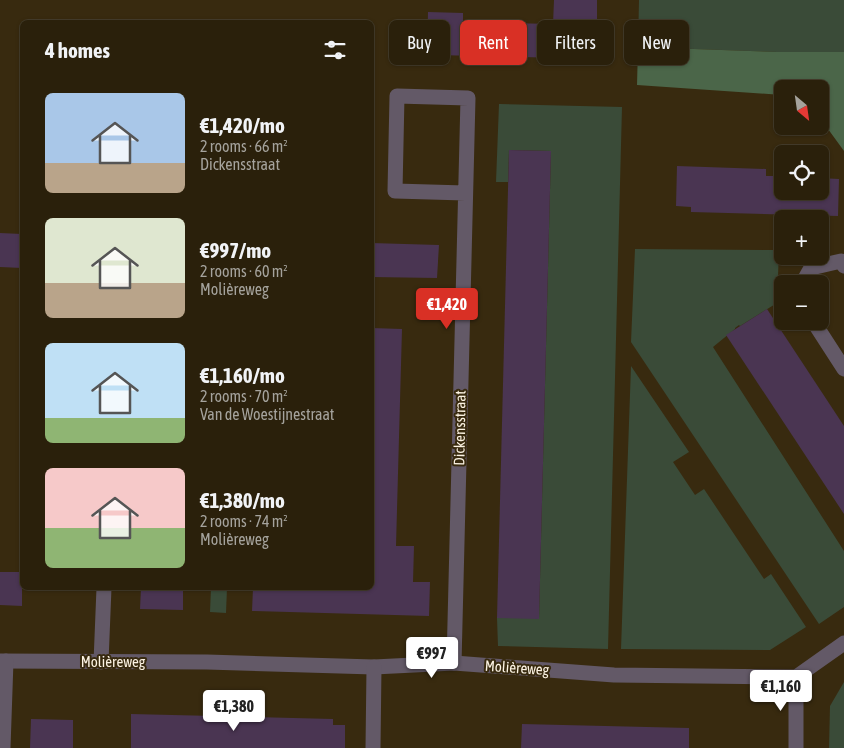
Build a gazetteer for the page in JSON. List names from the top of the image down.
{
  "streets": {
    "street": ["Dickensstraat", "Molièreweg"]
  },
  "crossings": [
    ["Dickensstraat", "Molièreweg"]
  ],
  "north": "bottom right",
  "page": {
    "chip": [
      "Buy",
      "Rent",
      "Filters",
      "New"
    ],
    "heading": "4 homes",
    "map_buttons": ["+", "−"],
    "list": [
      {
        "name": "€1,420/mo",
        "note": "2 rooms · 66 m² · Dickensstraat"
      },
      {
        "name": "€997/mo",
        "note": "2 rooms · 60 m² · Molièreweg"
      },
      {
        "name": "€1,160/mo",
        "note": "2 rooms · 70 m² · Van de Woestijnestraat"
      },
      {
        "name": "€1,380/mo",
        "note": "2 rooms · 74 m² · Molièreweg"
      }
    ],
    "price": [
      "€1,420",
      "€997",
      "€1,160",
      "€1,380"
    ]
  }
}
